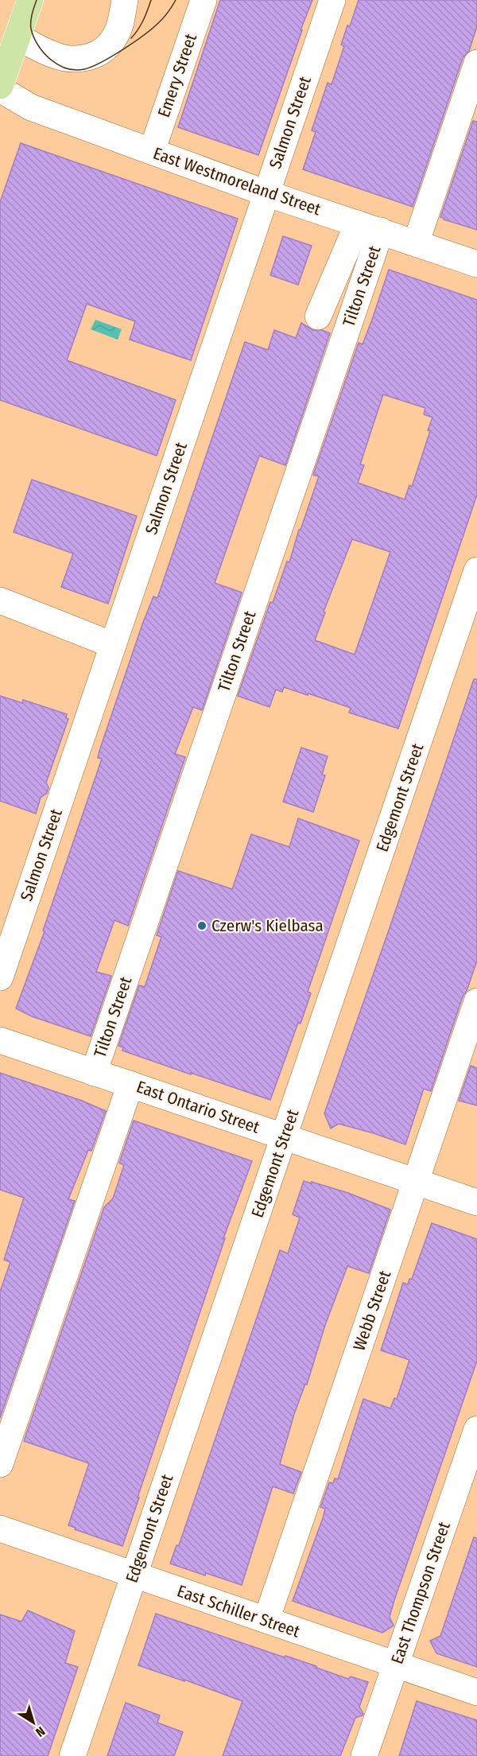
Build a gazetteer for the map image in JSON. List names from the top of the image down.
{
  "streets": {
    "street": [
      "Emery Street",
      "Salmon Street",
      "East Westmoreland Street",
      "Tilton Street",
      "Edgemont Street",
      "East Ontario Street",
      "Webb Street",
      "East Thompson Street",
      "East Schiller Street"
    ]
  },
  "crossings": [
    ["Emery Street", "East Westmoreland Street"],
    ["Salmon Street", "East Westmoreland Street"],
    ["East Westmoreland Street", "Tilton Street"],
    ["Tilton Street", "East Ontario Street"],
    ["Edgemont Street", "East Ontario Street"],
    ["Edgemont Street", "East Schiller Street"],
    ["East Ontario Street", "Webb Street"],
    ["Webb Street", "East Schiller Street"],
    ["East Thompson Street", "East Schiller Street"]
  ],
  "places": ["Czerw's Kielbasa"],
  "north": "bottom right"
}
